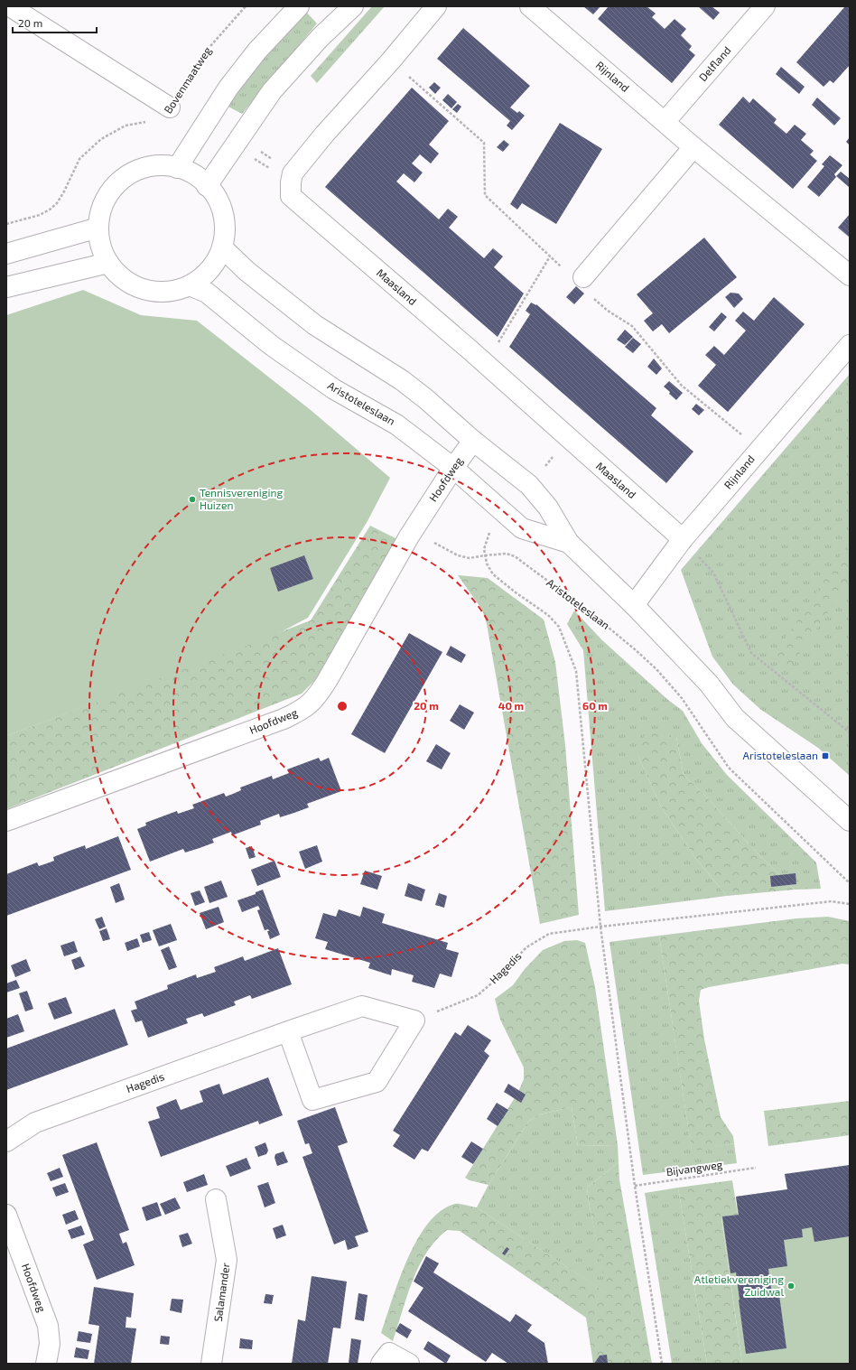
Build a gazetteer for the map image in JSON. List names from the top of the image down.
{
  "streets": {
    "street": [
      "Delfland",
      "Rijnland",
      "Maasland",
      "Aristoteleslaan",
      "Hoofdweg",
      "Hagedis",
      "Salamander"
    ],
    "path": ["Bovenmaatweg", "Bijvangweg"]
  },
  "crossings": [
    ["Delfland", "Rijnland"],
    ["Rijnland", "Maasland"],
    ["Rijnland", "Aristoteleslaan"],
    ["Aristoteleslaan", "Hoofdweg"]
  ],
  "places": {
    "other": ["Tennisvereniging Huizen", "Atletiekvereniging Zuidwal"],
    "transit": ["Aristoteleslaan"]
  },
  "scale_bar": "20 m",
  "rings": ["20 m", "40 m", "60 m"]
}
